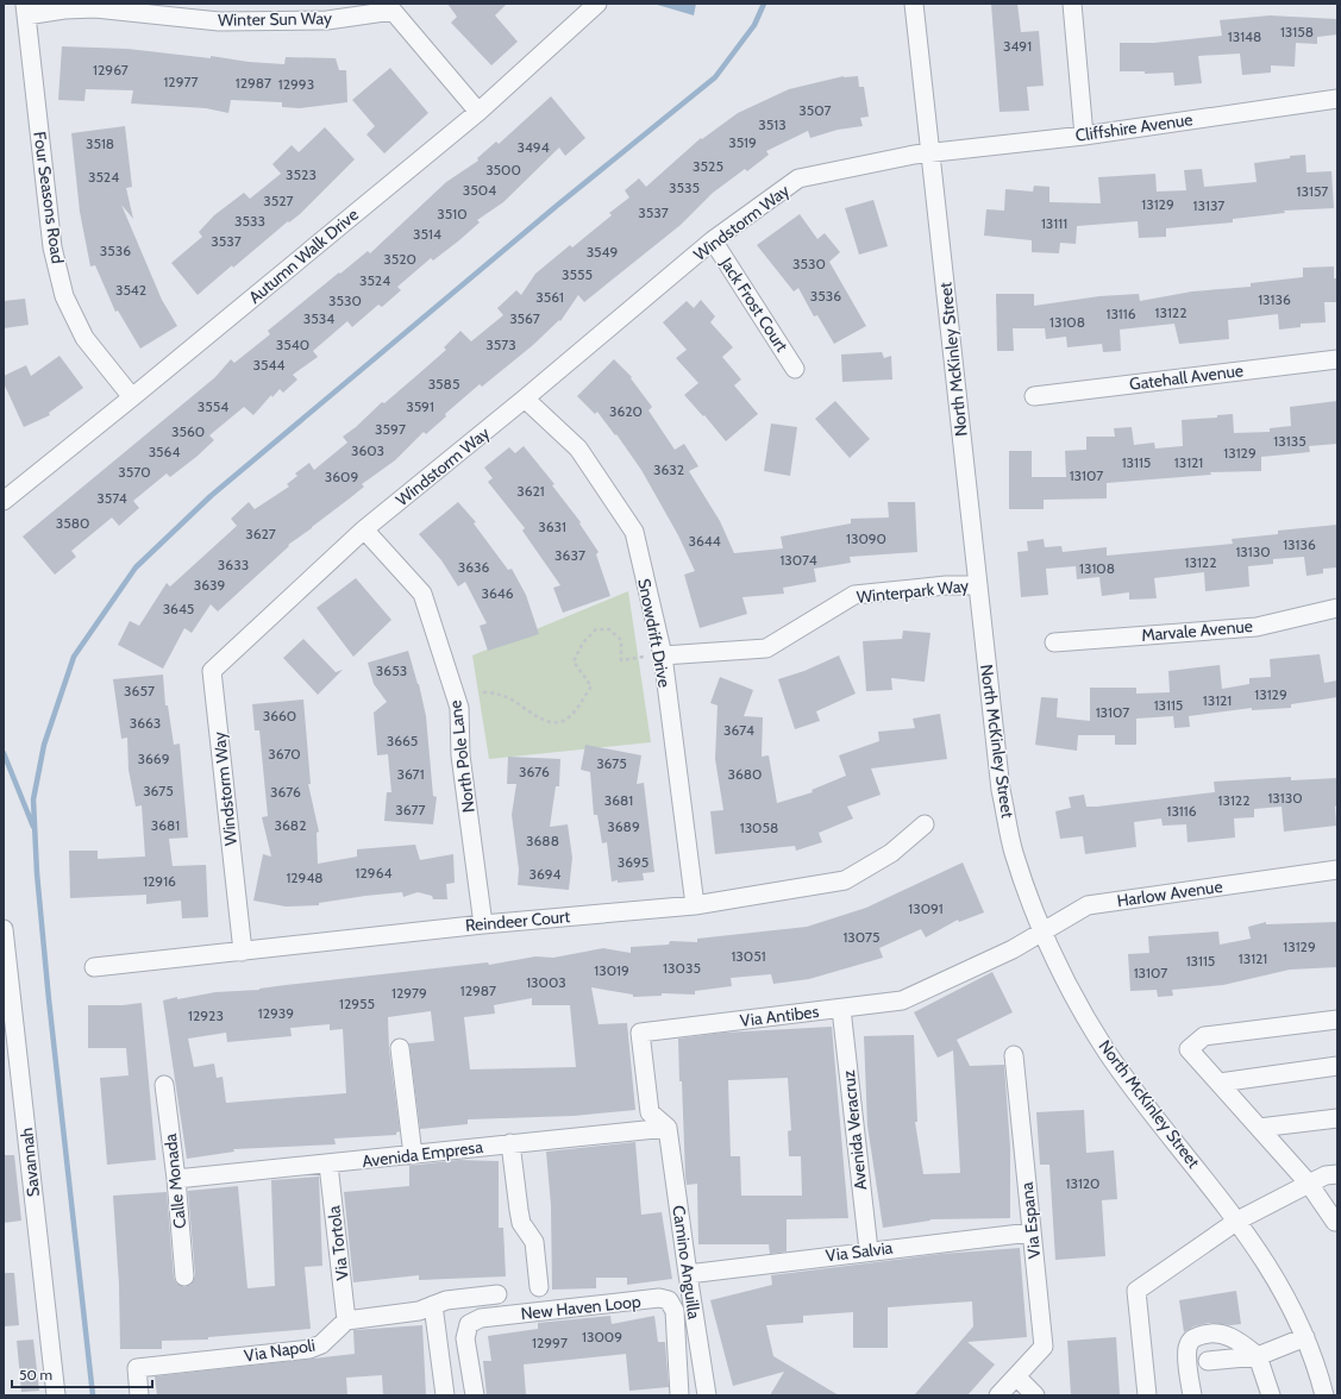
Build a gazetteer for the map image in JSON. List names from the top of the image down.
{
  "streets": {
    "street": [
      "Winter Sun Way",
      "Cliffshire Avenue",
      "Four Seasons Road",
      "Windstorm Way",
      "Autumn Walk Drive",
      "Jack Frost Court",
      "North McKinley Street",
      "Gatehall Avenue",
      "Winterpark Way",
      "Marvale Avenue",
      "Snowdrift Drive",
      "North Pole Lane",
      "Harlow Avenue",
      "Reindeer Court",
      "Via Antibes",
      "Avenida Veracruz",
      "Avenida Empresa",
      "Savannah",
      "Calle Monada",
      "Via Espana",
      "Via Tortola",
      "Via Salvia",
      "Camino Anguilla",
      "New Haven Loop",
      "Via Napoli"
    ]
  },
  "crossings": [
    ["Winter Sun Way", "Four Seasons Road"],
    ["Winter Sun Way", "Autumn Walk Drive"],
    ["Cliffshire Avenue", "Windstorm Way"],
    ["Cliffshire Avenue", "North McKinley Street"],
    ["Four Seasons Road", "Autumn Walk Drive"],
    ["Windstorm Way", "Jack Frost Court"],
    ["Windstorm Way", "North McKinley Street"],
    ["Windstorm Way", "Snowdrift Drive"],
    ["Windstorm Way", "North Pole Lane"],
    ["Windstorm Way", "Reindeer Court"],
    ["North McKinley Street", "Winterpark Way"],
    ["North McKinley Street", "Harlow Avenue"],
    ["Winterpark Way", "Snowdrift Drive"],
    ["Snowdrift Drive", "Reindeer Court"],
    ["North Pole Lane", "Reindeer Court"],
    ["Harlow Avenue", "Via Antibes"],
    ["Via Antibes", "Avenida Veracruz"],
    ["Via Antibes", "Avenida Empresa"],
    ["Via Antibes", "Camino Anguilla"],
    ["Avenida Veracruz", "Via Salvia"],
    ["Avenida Empresa", "Calle Monada"],
    ["Avenida Empresa", "Via Tortola"],
    ["Avenida Empresa", "Camino Anguilla"],
    ["Via Espana", "Via Salvia"],
    ["Via Tortola", "Via Napoli"],
    ["Via Salvia", "Camino Anguilla"]
  ],
  "house_numbers": [
    "13158",
    "13148",
    "3491",
    "12967",
    "12977",
    "12987",
    "12993",
    "3507",
    "3513",
    "3519",
    "3518",
    "3494",
    "3525",
    "3500",
    "3523",
    "3524",
    "3535",
    "3504",
    "13157",
    "3527",
    "13129",
    "13137",
    "3537",
    "3510",
    "3533",
    "13111",
    "3514",
    "3537",
    "3536",
    "3549",
    "3520",
    "3530",
    "3555",
    "3524",
    "3542",
    "3536",
    "3561",
    "13136",
    "3530",
    "13122",
    "13116",
    "3534",
    "3567",
    "13108",
    "3540",
    "3573",
    "3544",
    "3585",
    "3554",
    "3591",
    "3620",
    "3597",
    "3560",
    "13135",
    "3603",
    "3564",
    "13129",
    "13115",
    "13121",
    "3632",
    "3570",
    "13107",
    "3609",
    "3621",
    "3574",
    "3580",
    "3631",
    "3627",
    "13090",
    "3644",
    "13136",
    "13130",
    "3637",
    "13074",
    "13122",
    "3633",
    "3636",
    "13108",
    "3639",
    "3646",
    "3645",
    "3653",
    "3657",
    "13129",
    "13121",
    "13115",
    "13107",
    "3660",
    "3663",
    "3674",
    "3665",
    "3670",
    "3669",
    "3675",
    "3676",
    "3671",
    "3680",
    "3675",
    "3676",
    "13130",
    "3681",
    "13122",
    "3677",
    "13116",
    "3681",
    "3682",
    "3689",
    "13058",
    "3688",
    "3695",
    "12964",
    "3694",
    "12948",
    "12916",
    "13091",
    "13075",
    "13129",
    "13051",
    "13121",
    "13115",
    "13035",
    "13019",
    "13107",
    "13003",
    "12987",
    "12979",
    "12955",
    "12939",
    "12923",
    "13120",
    "13009",
    "12997"
  ],
  "scale_bar": "50 m"
}
